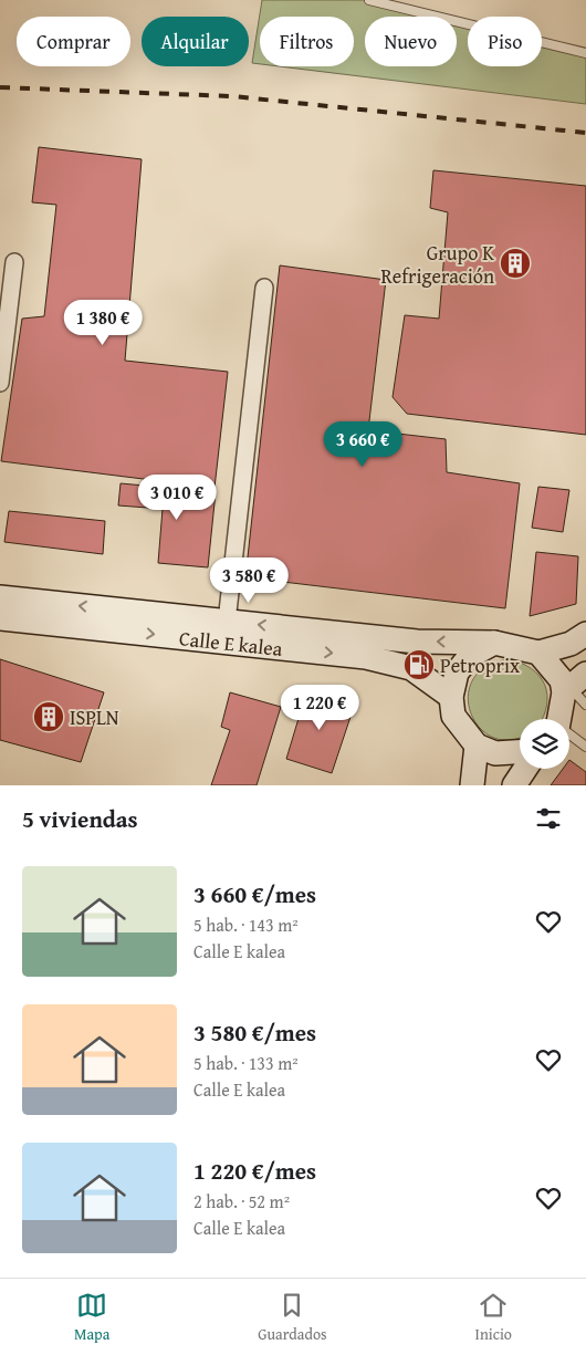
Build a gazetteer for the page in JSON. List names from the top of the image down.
{
  "streets": {
    "main road": ["Calle E kalea"]
  },
  "places": {
    "building": ["Grupo K Refrigeración", "ISPLN"],
    "fuel station": ["Petroprix"]
  },
  "page": {
    "chip": [
      "Comprar",
      "Alquilar",
      "Filtros",
      "Nuevo",
      "Piso"
    ],
    "price": [
      "1 380 €",
      "3 660 €",
      "3 010 €",
      "3 580 €",
      "1 220 €"
    ],
    "heading": "5 viviendas",
    "list": [
      {
        "name": "3 660 €/mes",
        "note": "5 hab. · 143 m² · Calle E kalea"
      },
      {
        "name": "3 580 €/mes",
        "note": "5 hab. · 133 m² · Calle E kalea"
      },
      {
        "name": "1 220 €/mes",
        "note": "2 hab. · 52 m² · Calle E kalea"
      }
    ],
    "tabs": ["Mapa", "Guardados", "Inicio"]
  }
}
